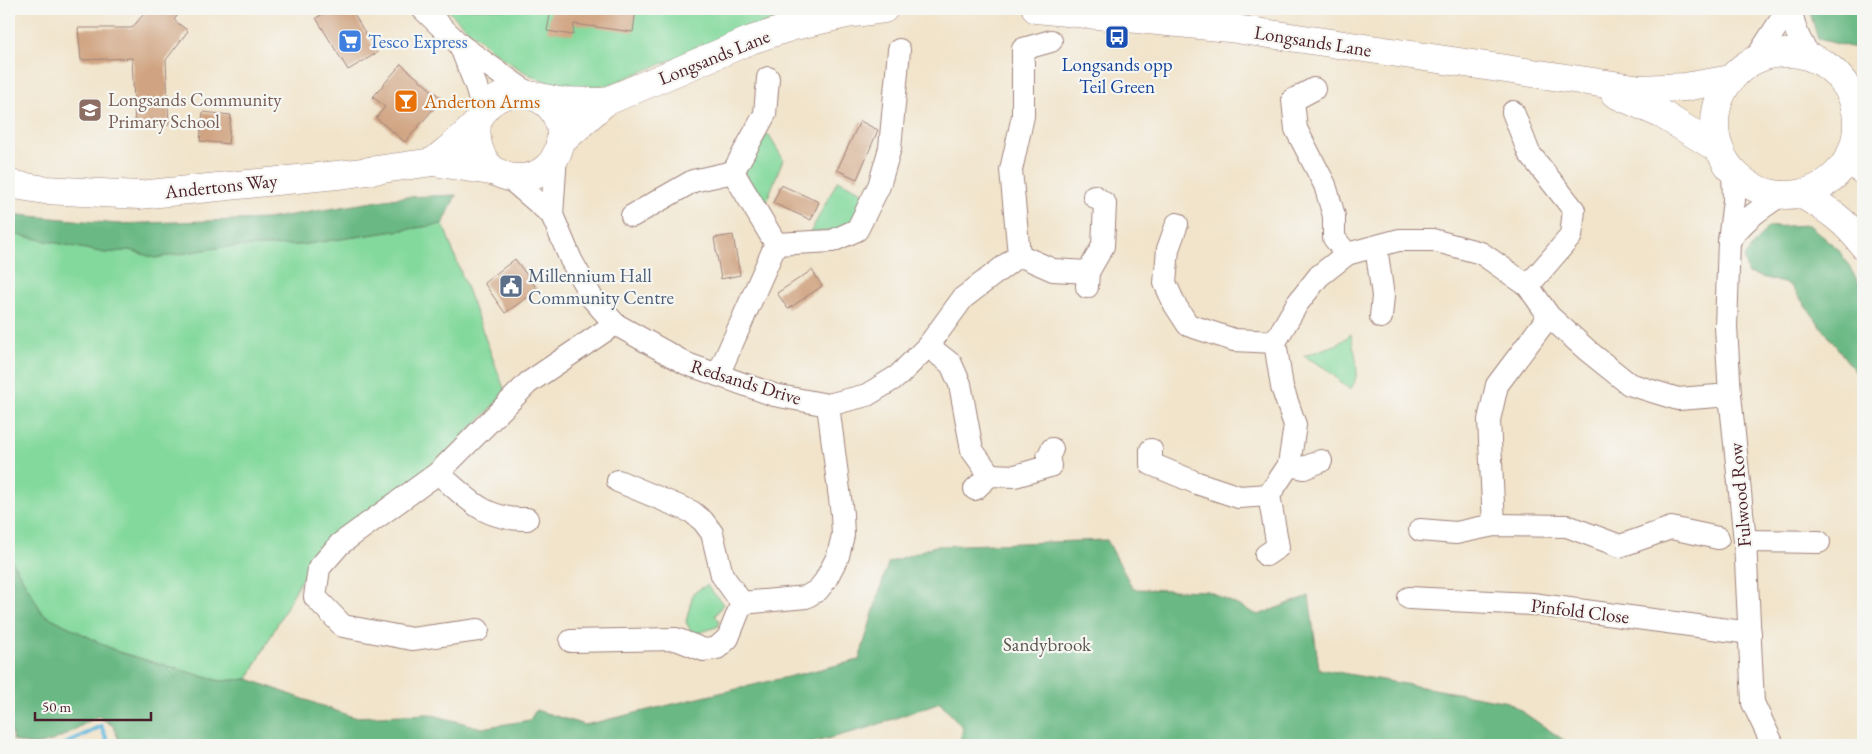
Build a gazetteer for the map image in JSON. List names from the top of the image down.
{
  "streets": {
    "main road": ["Longsands Lane", "Andertons Way"],
    "street": ["Redsands Drive", "Fulwood Row", "Pinfold Close"]
  },
  "crossings": [
    ["Longsands Lane", "Andertons Way"],
    ["Longsands Lane", "Redsands Drive"],
    ["Andertons Way", "Redsands Drive"],
    ["Fulwood Row", "Pinfold Close"]
  ],
  "parks": ["Sandybrook"],
  "places": {
    "bus stop": ["Longsands opp Teil Green"],
    "supermarket": ["Tesco Express"],
    "bar": ["Anderton Arms"],
    "school or university": ["Longsands Community Primary School"],
    "public building": ["Millennium Hall Community Centre"]
  },
  "scale_bar": "50 m"
}
